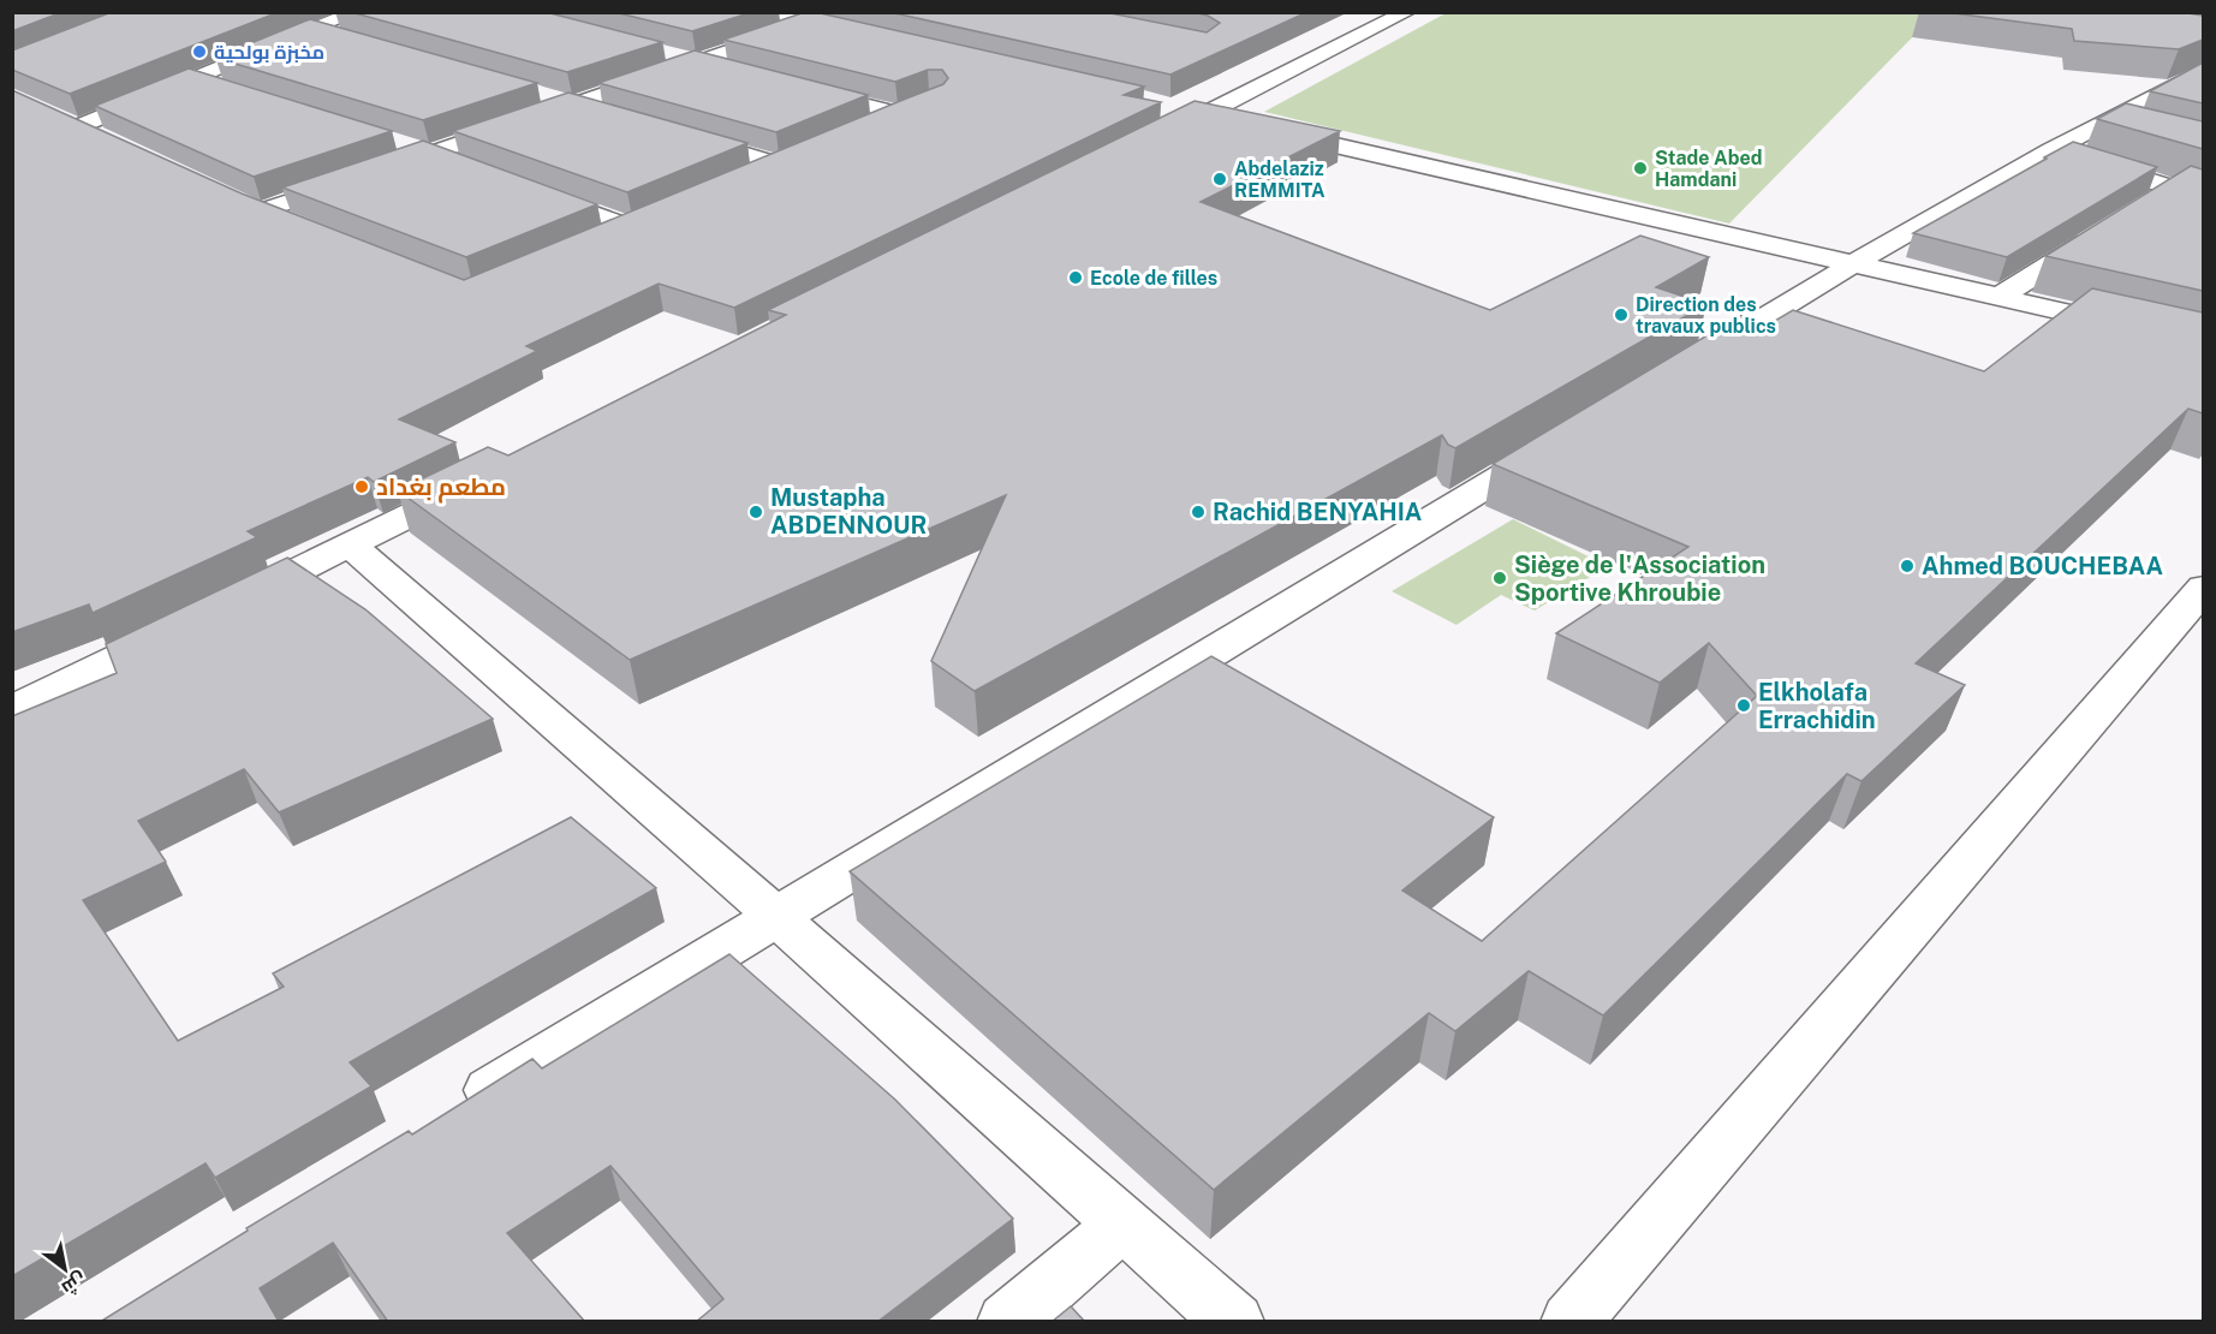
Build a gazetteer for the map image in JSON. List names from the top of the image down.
{
  "places": [
    "مخبزة بولحية",
    "Stade Abed Hamdani",
    "Abdelaziz REMMITA",
    "Ecole de filles",
    "Direction des travaux publics",
    "مطعم بغداد",
    "Mustapha ABDENNOUR",
    "Rachid BENYAHIA",
    "Ahmed BOUCHEBAA",
    "Siège de l'Association Sportive Khroubie",
    "Elkholafa Errachidin"
  ],
  "north": "bottom right"
}
